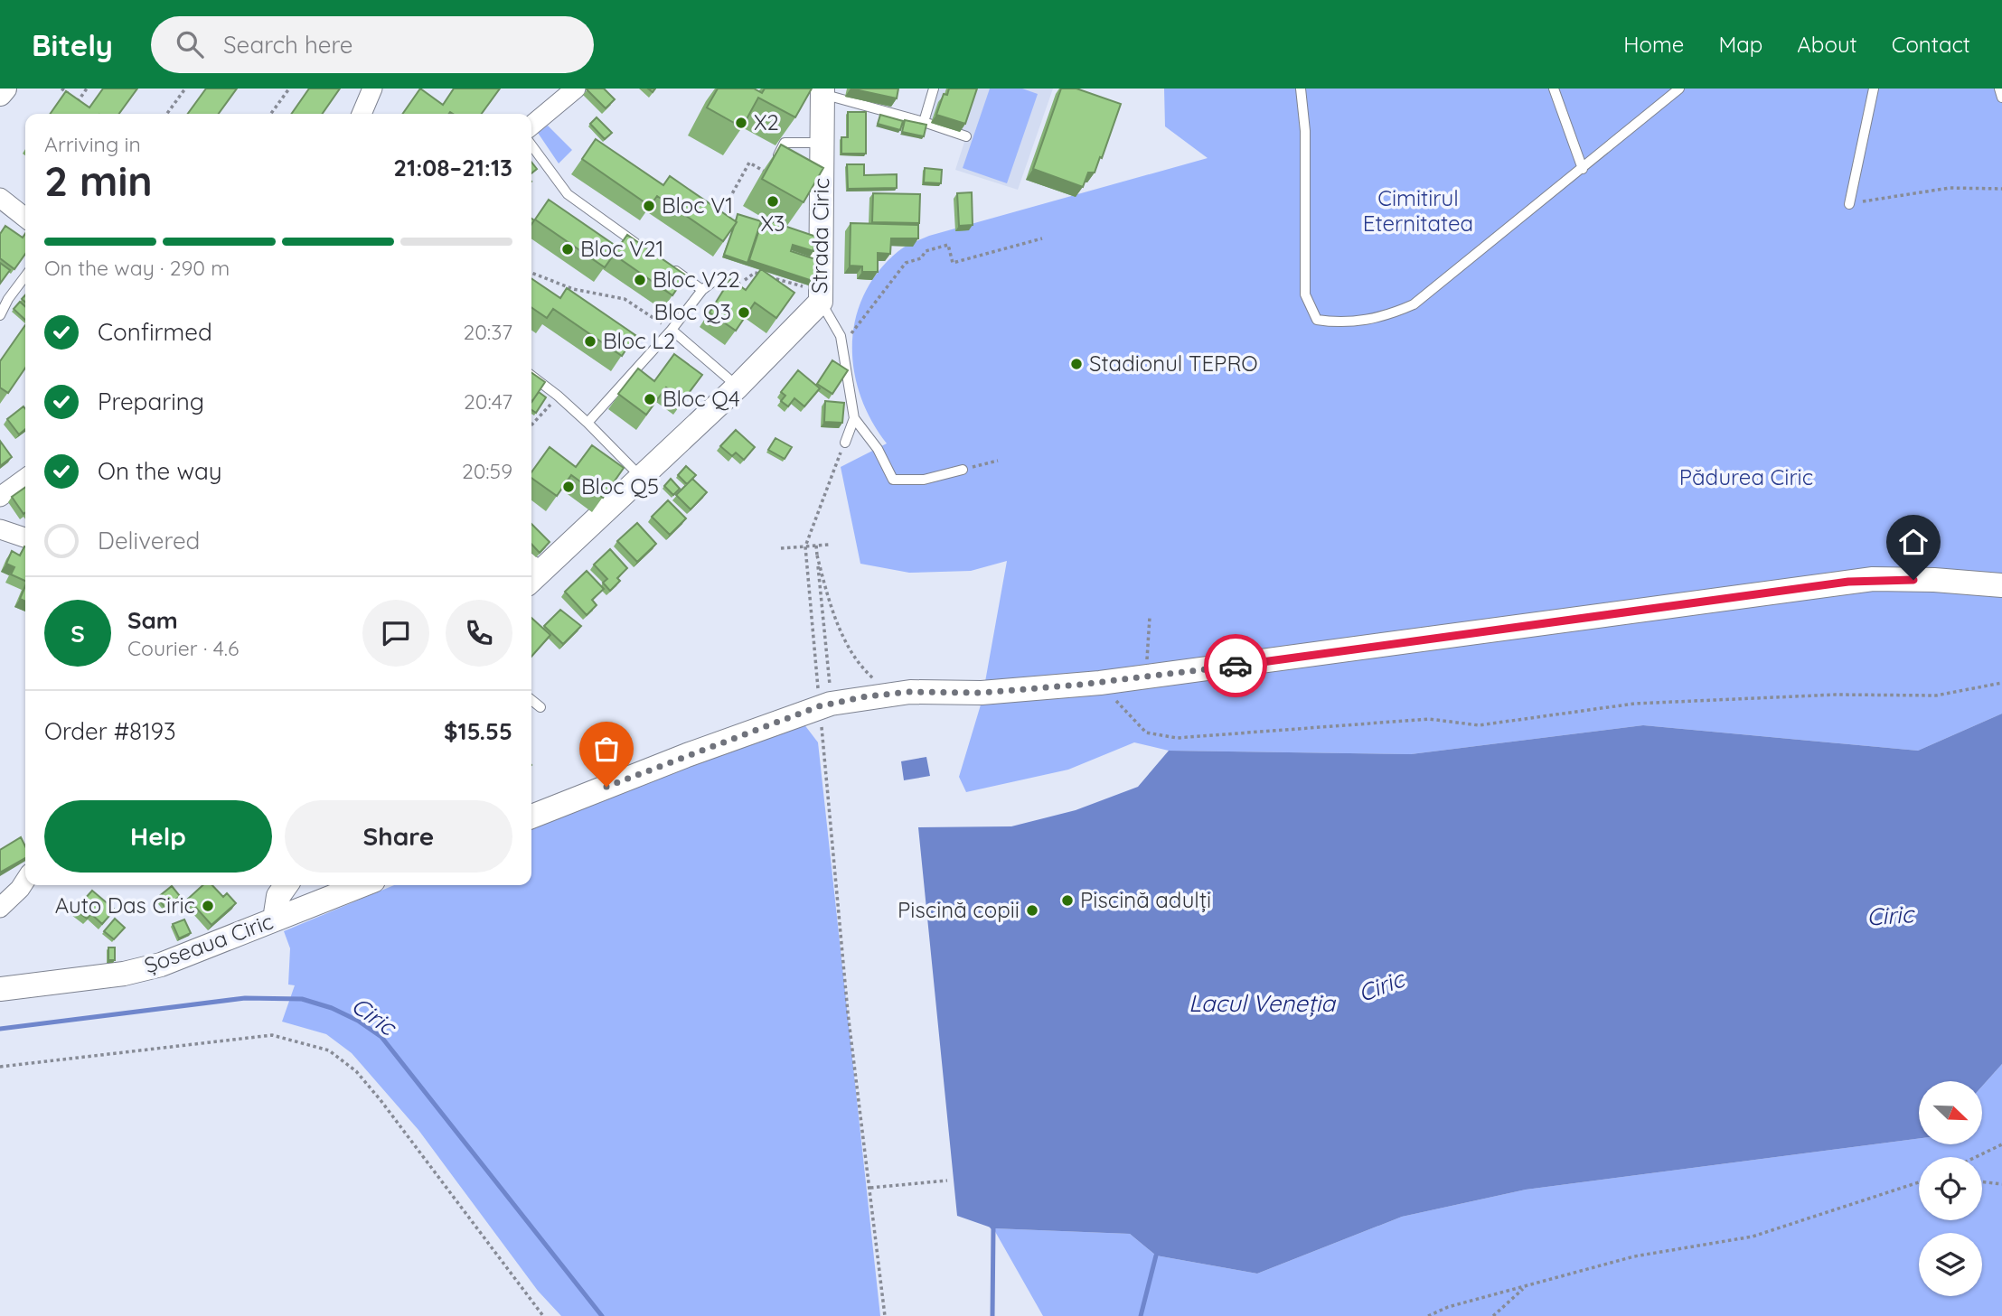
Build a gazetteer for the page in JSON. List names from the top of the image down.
{
  "streets": {
    "street": ["Strada Ciric", "Șoseaua Ciric"]
  },
  "water": ["Ciric", "Lacul Veneția"],
  "parks": ["Cimitirul Eternitatea", "Pădurea Ciric"],
  "places": [
    "X2",
    "X3",
    "Bloc V1",
    "Bloc V21",
    "Bloc V22",
    "Bloc Q3",
    "Bloc L2",
    "Stadionul TEPRO",
    "Bloc Q4",
    "Bloc Q5",
    "Piscină adulți",
    "Auto Das Ciric",
    "Piscină copii"
  ],
  "north": "bottom right",
  "page": {
    "header": "Bitely",
    "search": "Search here",
    "nav": [
      "Home",
      "Map",
      "About",
      "Contact"
    ],
    "heading": ["2 min", "Arriving in", "21:08–21:13"],
    "panel": [
      "Sam",
      "Courier · 4.6",
      "Order #8193",
      "$15.55"
    ],
    "bar": "On the way · 290 m",
    "list": [
      ["Confirmed", "20:37"],
      ["Preparing", "20:47"],
      ["On the way", "20:59"],
      "Delivered"
    ],
    "round": "S",
    "buttons": ["Help", "Share"]
  }
}
